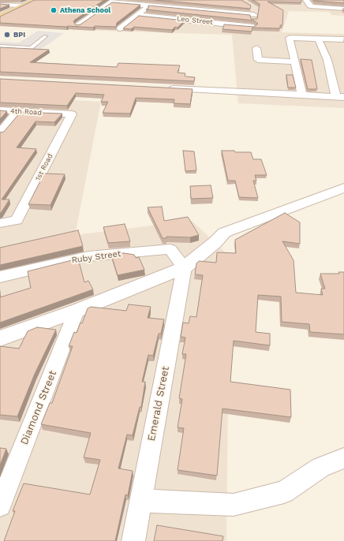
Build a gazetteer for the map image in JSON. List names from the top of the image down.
{
  "streets": {
    "street": [
      "Leo Street",
      "4th Road",
      "1st Road",
      "Ruby Street",
      "Emerald Street",
      "Diamond Street"
    ]
  },
  "crossings": [
    ["4th Road", "1st Road"],
    ["Ruby Street", "Emerald Street"]
  ],
  "places": ["Athena School", "BPI"]
}
